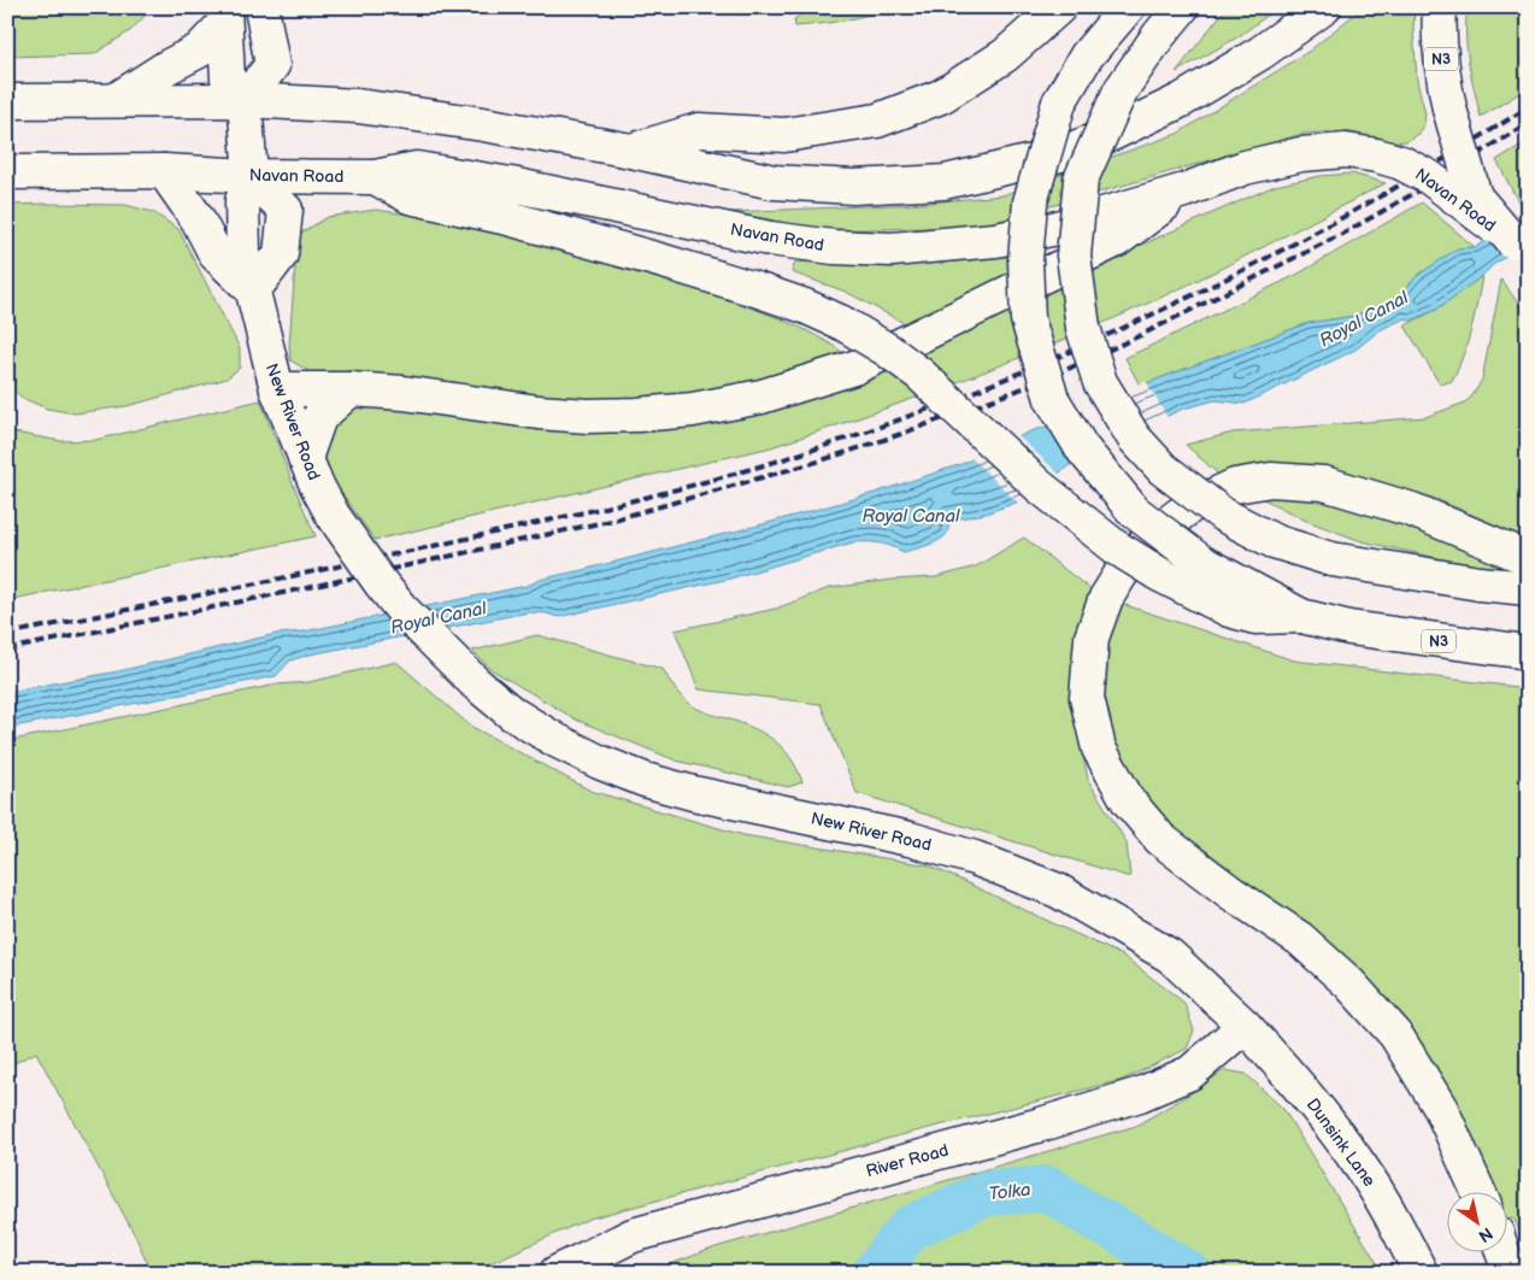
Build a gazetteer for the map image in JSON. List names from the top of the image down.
{
  "streets": {
    "main road": [
      "N3",
      "Navan Road",
      "New River Road",
      "Dunsink Lane",
      "River Road"
    ]
  },
  "crossings": [
    ["N3", "Navan Road"],
    ["Navan Road", "New River Road"],
    ["New River Road", "Dunsink Lane"],
    ["New River Road", "River Road"],
    ["Dunsink Lane", "River Road"]
  ],
  "water": ["Royal Canal", "Tolka"],
  "north": "bottom right"
}
